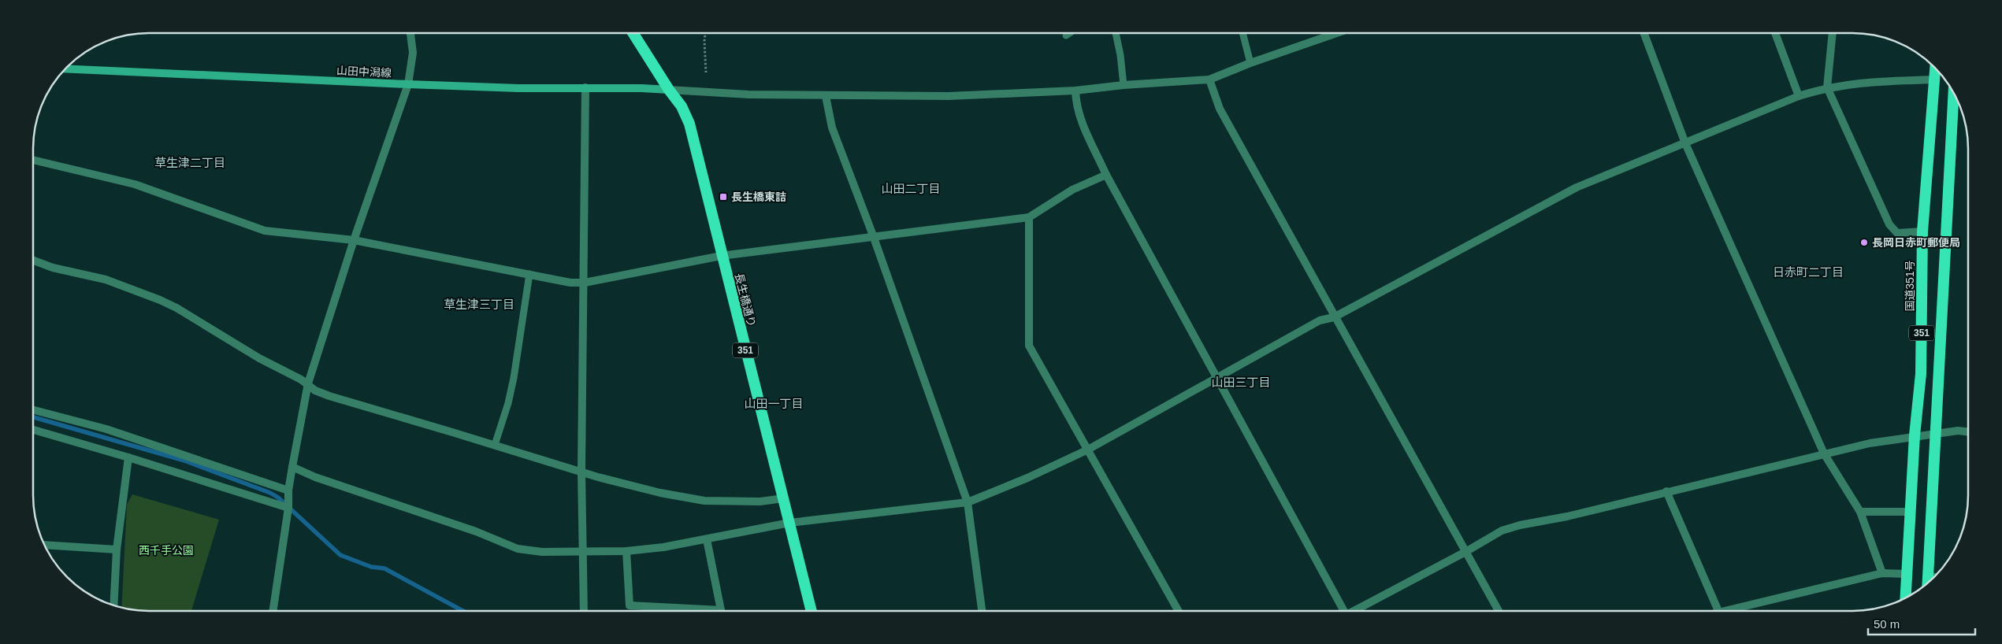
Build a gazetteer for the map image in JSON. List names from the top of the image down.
{
  "streets": {
    "highway": ["国道351号", "長生橋通り", "351"],
    "main road": ["山田中潟線"]
  },
  "crossings": [
    ["山田中潟線", "長生橋通り"]
  ],
  "districts": [
    "草生津二丁目",
    "山田二丁目",
    "日赤町二丁目",
    "草生津三丁目",
    "山田三丁目",
    "山田一丁目"
  ],
  "parks": ["西千手公園"],
  "places": {
    "transit": ["長生橋東詰"],
    "other": ["長岡日赤町郵便局"]
  },
  "scale_bar": "50 m"
}
